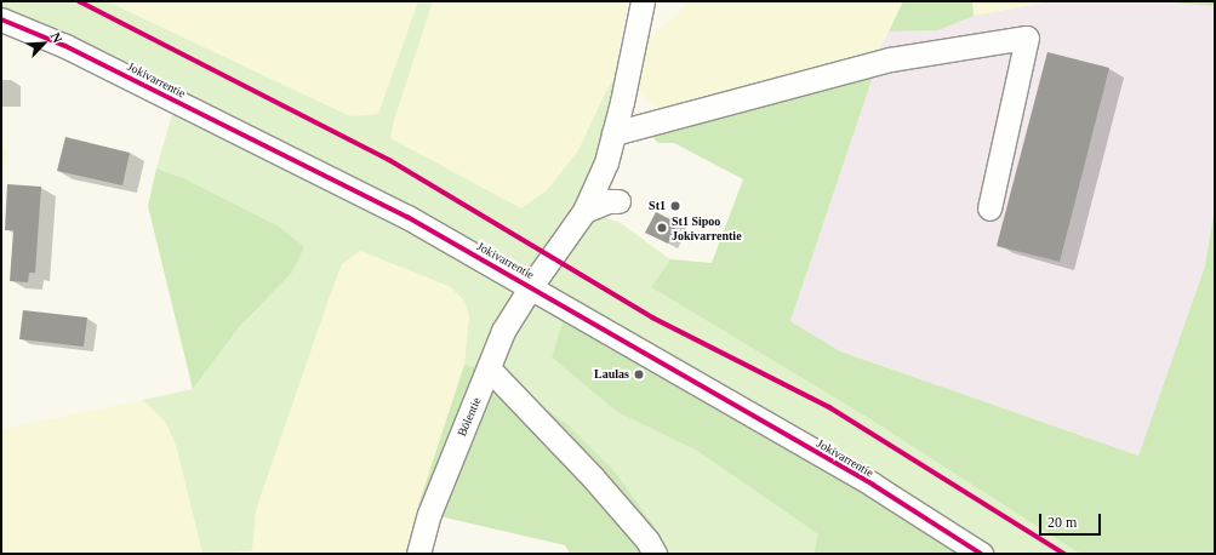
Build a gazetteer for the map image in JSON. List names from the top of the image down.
{
  "streets": {
    "street": ["Jokivarrentie", "Bölentie"]
  },
  "crossings": [
    ["Jokivarrentie", "Bölentie"]
  ],
  "places": ["St1", "St1 Sipoo Jokivarrentie", "Laulas"],
  "scale_bar": "20 m",
  "north": "top right"
}
